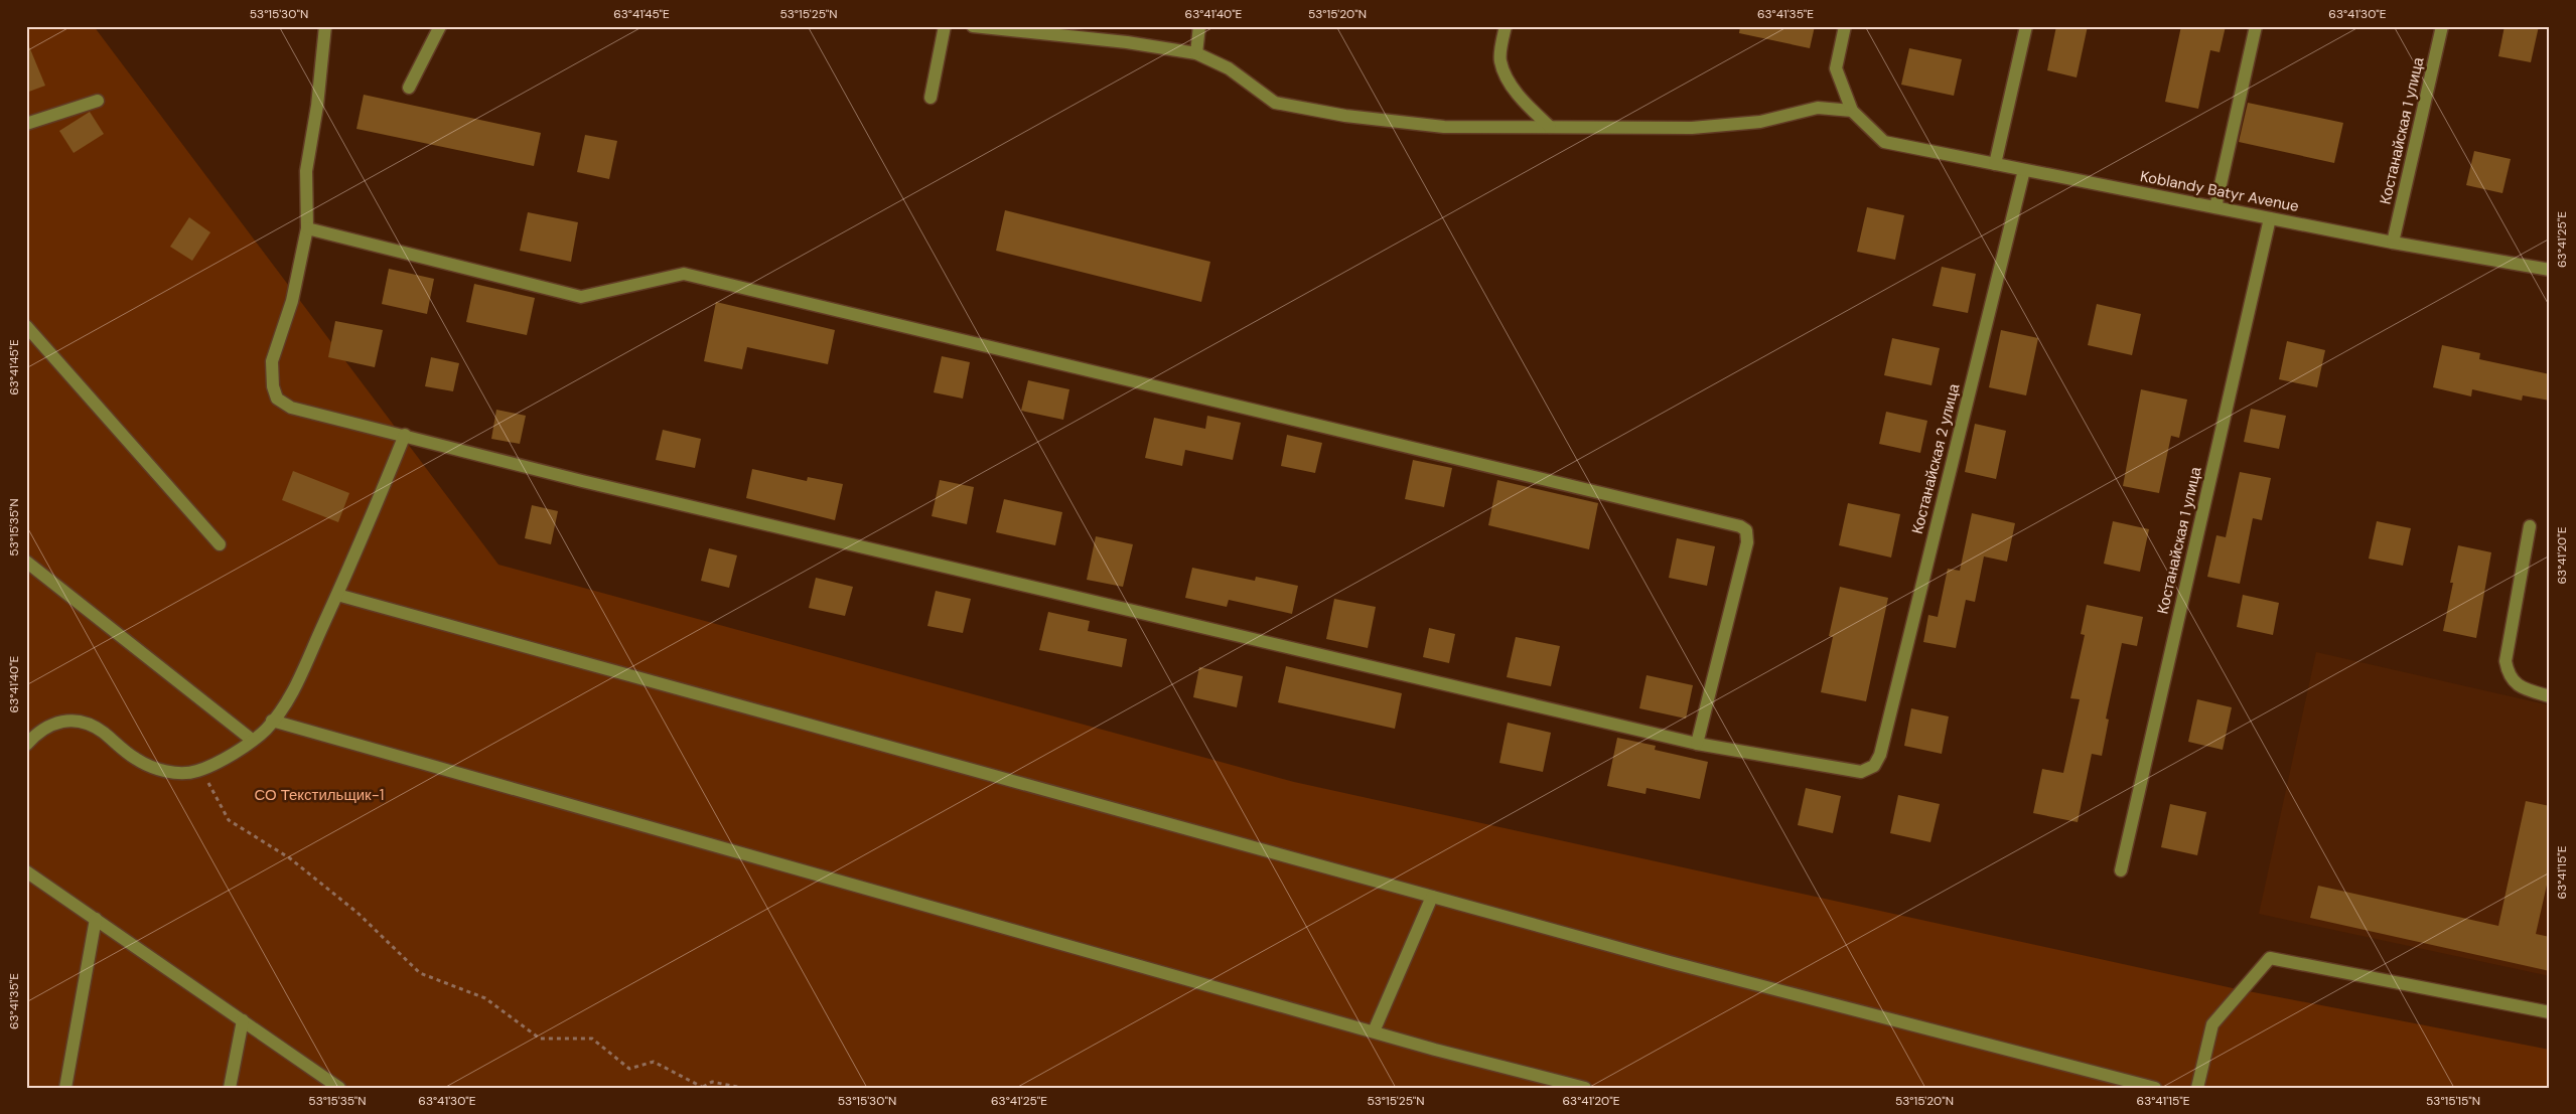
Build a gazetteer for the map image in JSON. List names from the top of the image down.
{
  "streets": {
    "street": ["Костанайская 1 улица", "Koblandy Batyr Avenue", "Костанайская 2 улица"]
  },
  "crossings": [
    ["Костанайская 1 улица", "Koblandy Batyr Avenue"],
    ["Koblandy Batyr Avenue", "Костанайская 2 улица"]
  ],
  "parks": ["СО Текстильщик-1"],
  "coordinates": [
    "53°15'30\"N",
    "63°41'45\"E",
    "53°15'25\"N",
    "63°41'40\"E",
    "53°15'20\"N",
    "63°41'35\"E",
    "63°41'30\"E",
    "63°41'25\"E",
    "53°15'35\"N",
    "63°41'20\"E",
    "63°41'15\"E",
    "53°15'15\"N"
  ]
}
